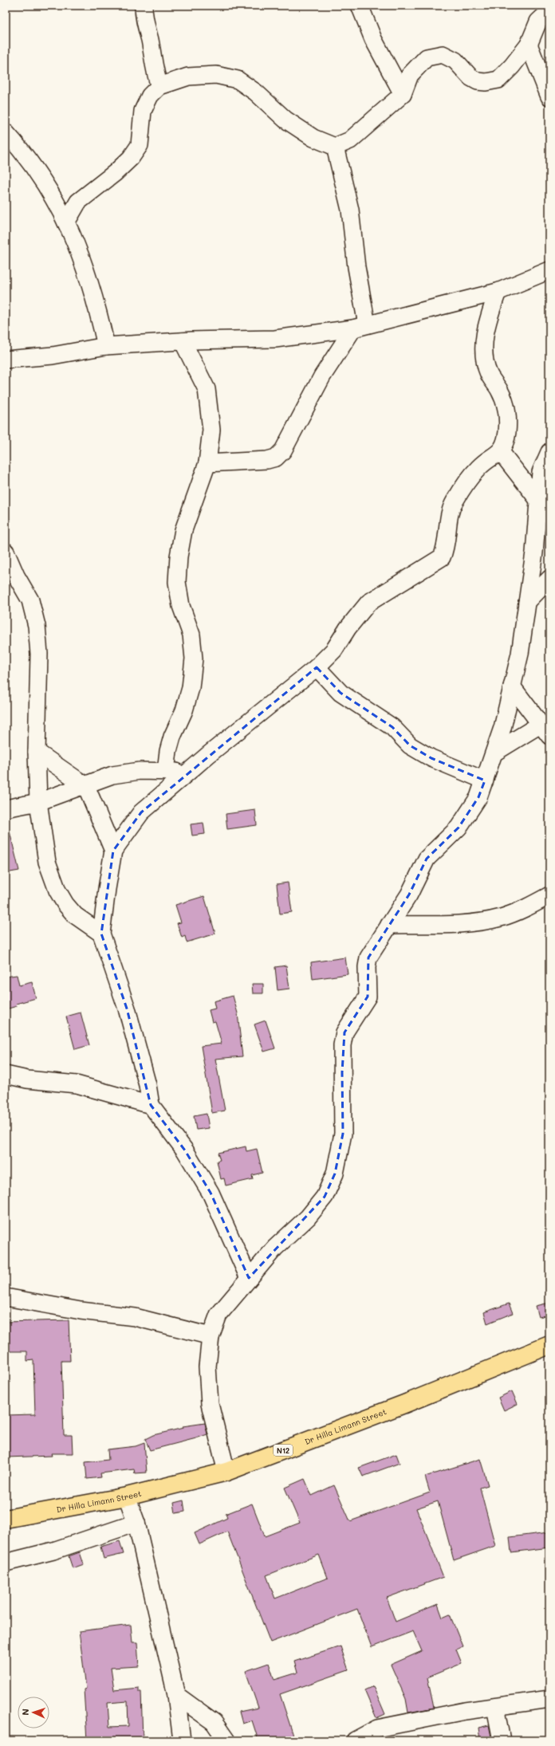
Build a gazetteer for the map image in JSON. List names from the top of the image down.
{
  "streets": {
    "highway": ["Dr Hilla Limann Street", "N12"]
  },
  "north": "left"
}
